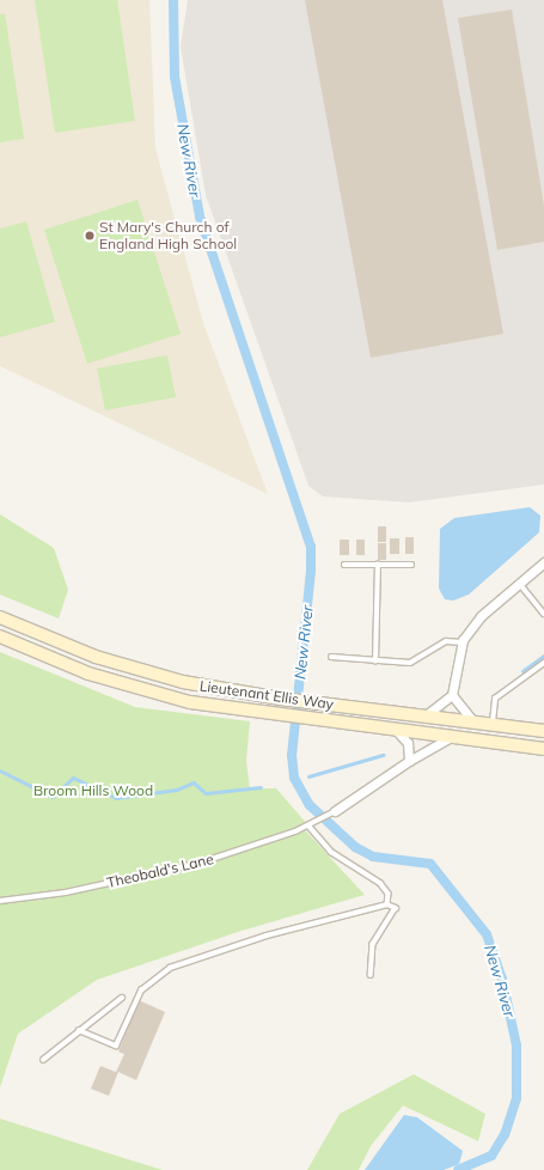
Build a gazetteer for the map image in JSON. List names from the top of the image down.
{
  "streets": {
    "main road": ["Lieutenant Ellis Way"],
    "lane": ["Theobald's Lane"]
  },
  "water": ["New River"],
  "parks": ["Broom Hills Wood"],
  "places": ["St Mary's Church of England High School"]
}
